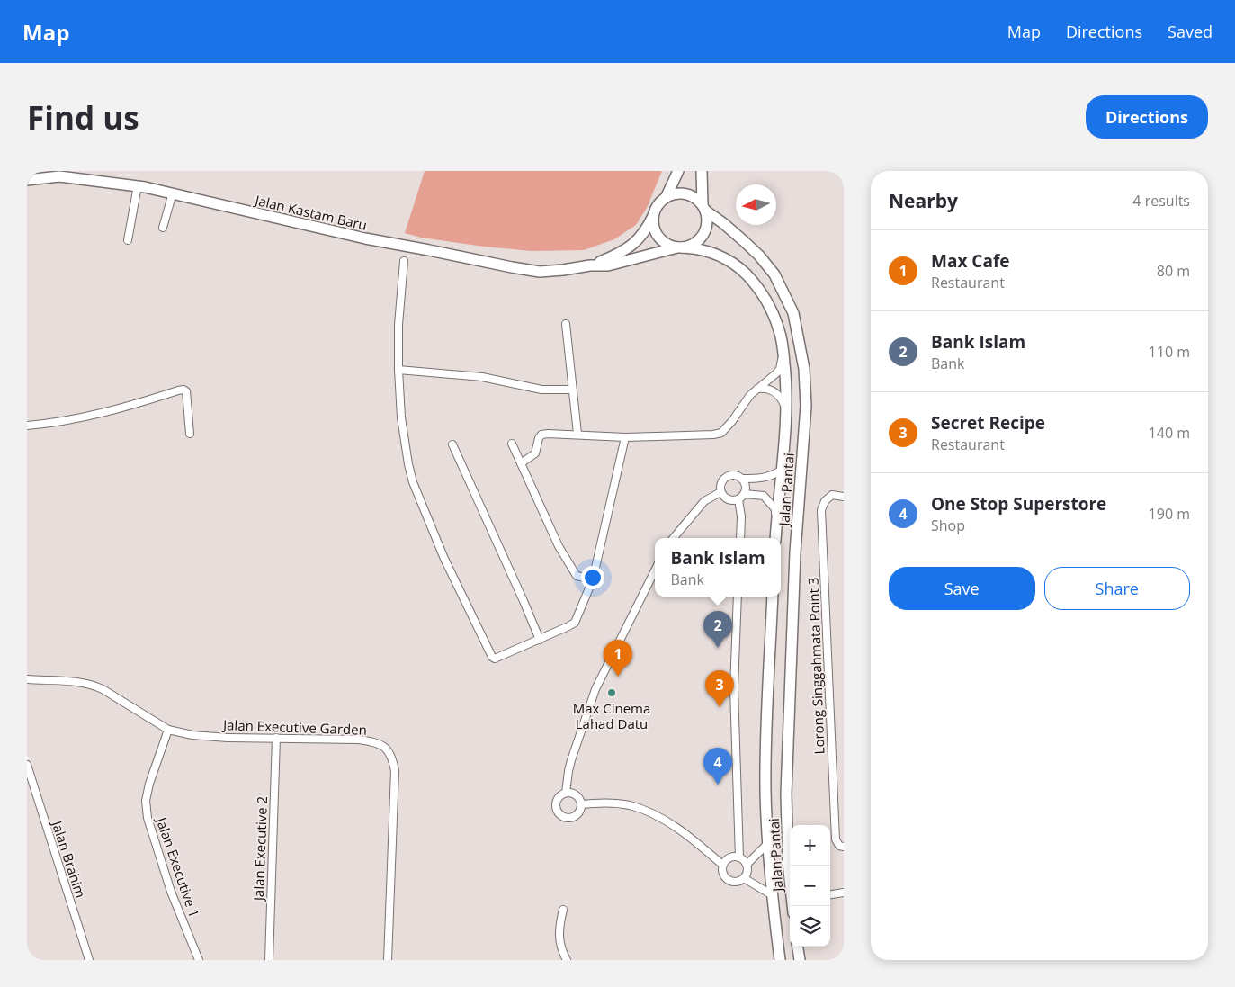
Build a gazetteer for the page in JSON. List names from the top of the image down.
{
  "streets": {
    "street": [
      "Jalan Kastam Baru",
      "Jalan Pantai",
      "Lorong Singgahmata Point 3",
      "Jalan Executive Garden",
      "Jalan Executive 2",
      "Jalan Brahim",
      "Jalan Executive 1"
    ]
  },
  "crossings": [
    ["Jalan Kastam Baru", "Jalan Pantai"],
    ["Jalan Executive Garden", "Jalan Executive 2"],
    ["Jalan Executive Garden", "Jalan Executive 1"]
  ],
  "places": ["Max Cinema Lahad Datu"],
  "north": "left",
  "page": {
    "header": "Map",
    "nav": ["Map", "Directions", "Saved"],
    "buttons": [
      "Directions",
      ["Save", "Share"]
    ],
    "title": "Find us",
    "heading": ["Nearby", "4 results"],
    "list": [
      {
        "mark": "1",
        "name": "Max Cafe",
        "note": "Restaurant",
        "value": "80 m"
      },
      {
        "mark": "2",
        "name": "Bank Islam",
        "note": "Bank",
        "value": "110 m"
      },
      {
        "mark": "3",
        "name": "Secret Recipe",
        "note": "Restaurant",
        "value": "140 m"
      },
      {
        "mark": "4",
        "name": "One Stop Superstore",
        "note": "Shop",
        "value": "190 m"
      }
    ],
    "popup": ["Bank Islam", "Bank"],
    "pins": [
      "2",
      "1",
      "3",
      "4"
    ],
    "map_buttons": ["+", "−"]
  }
}
